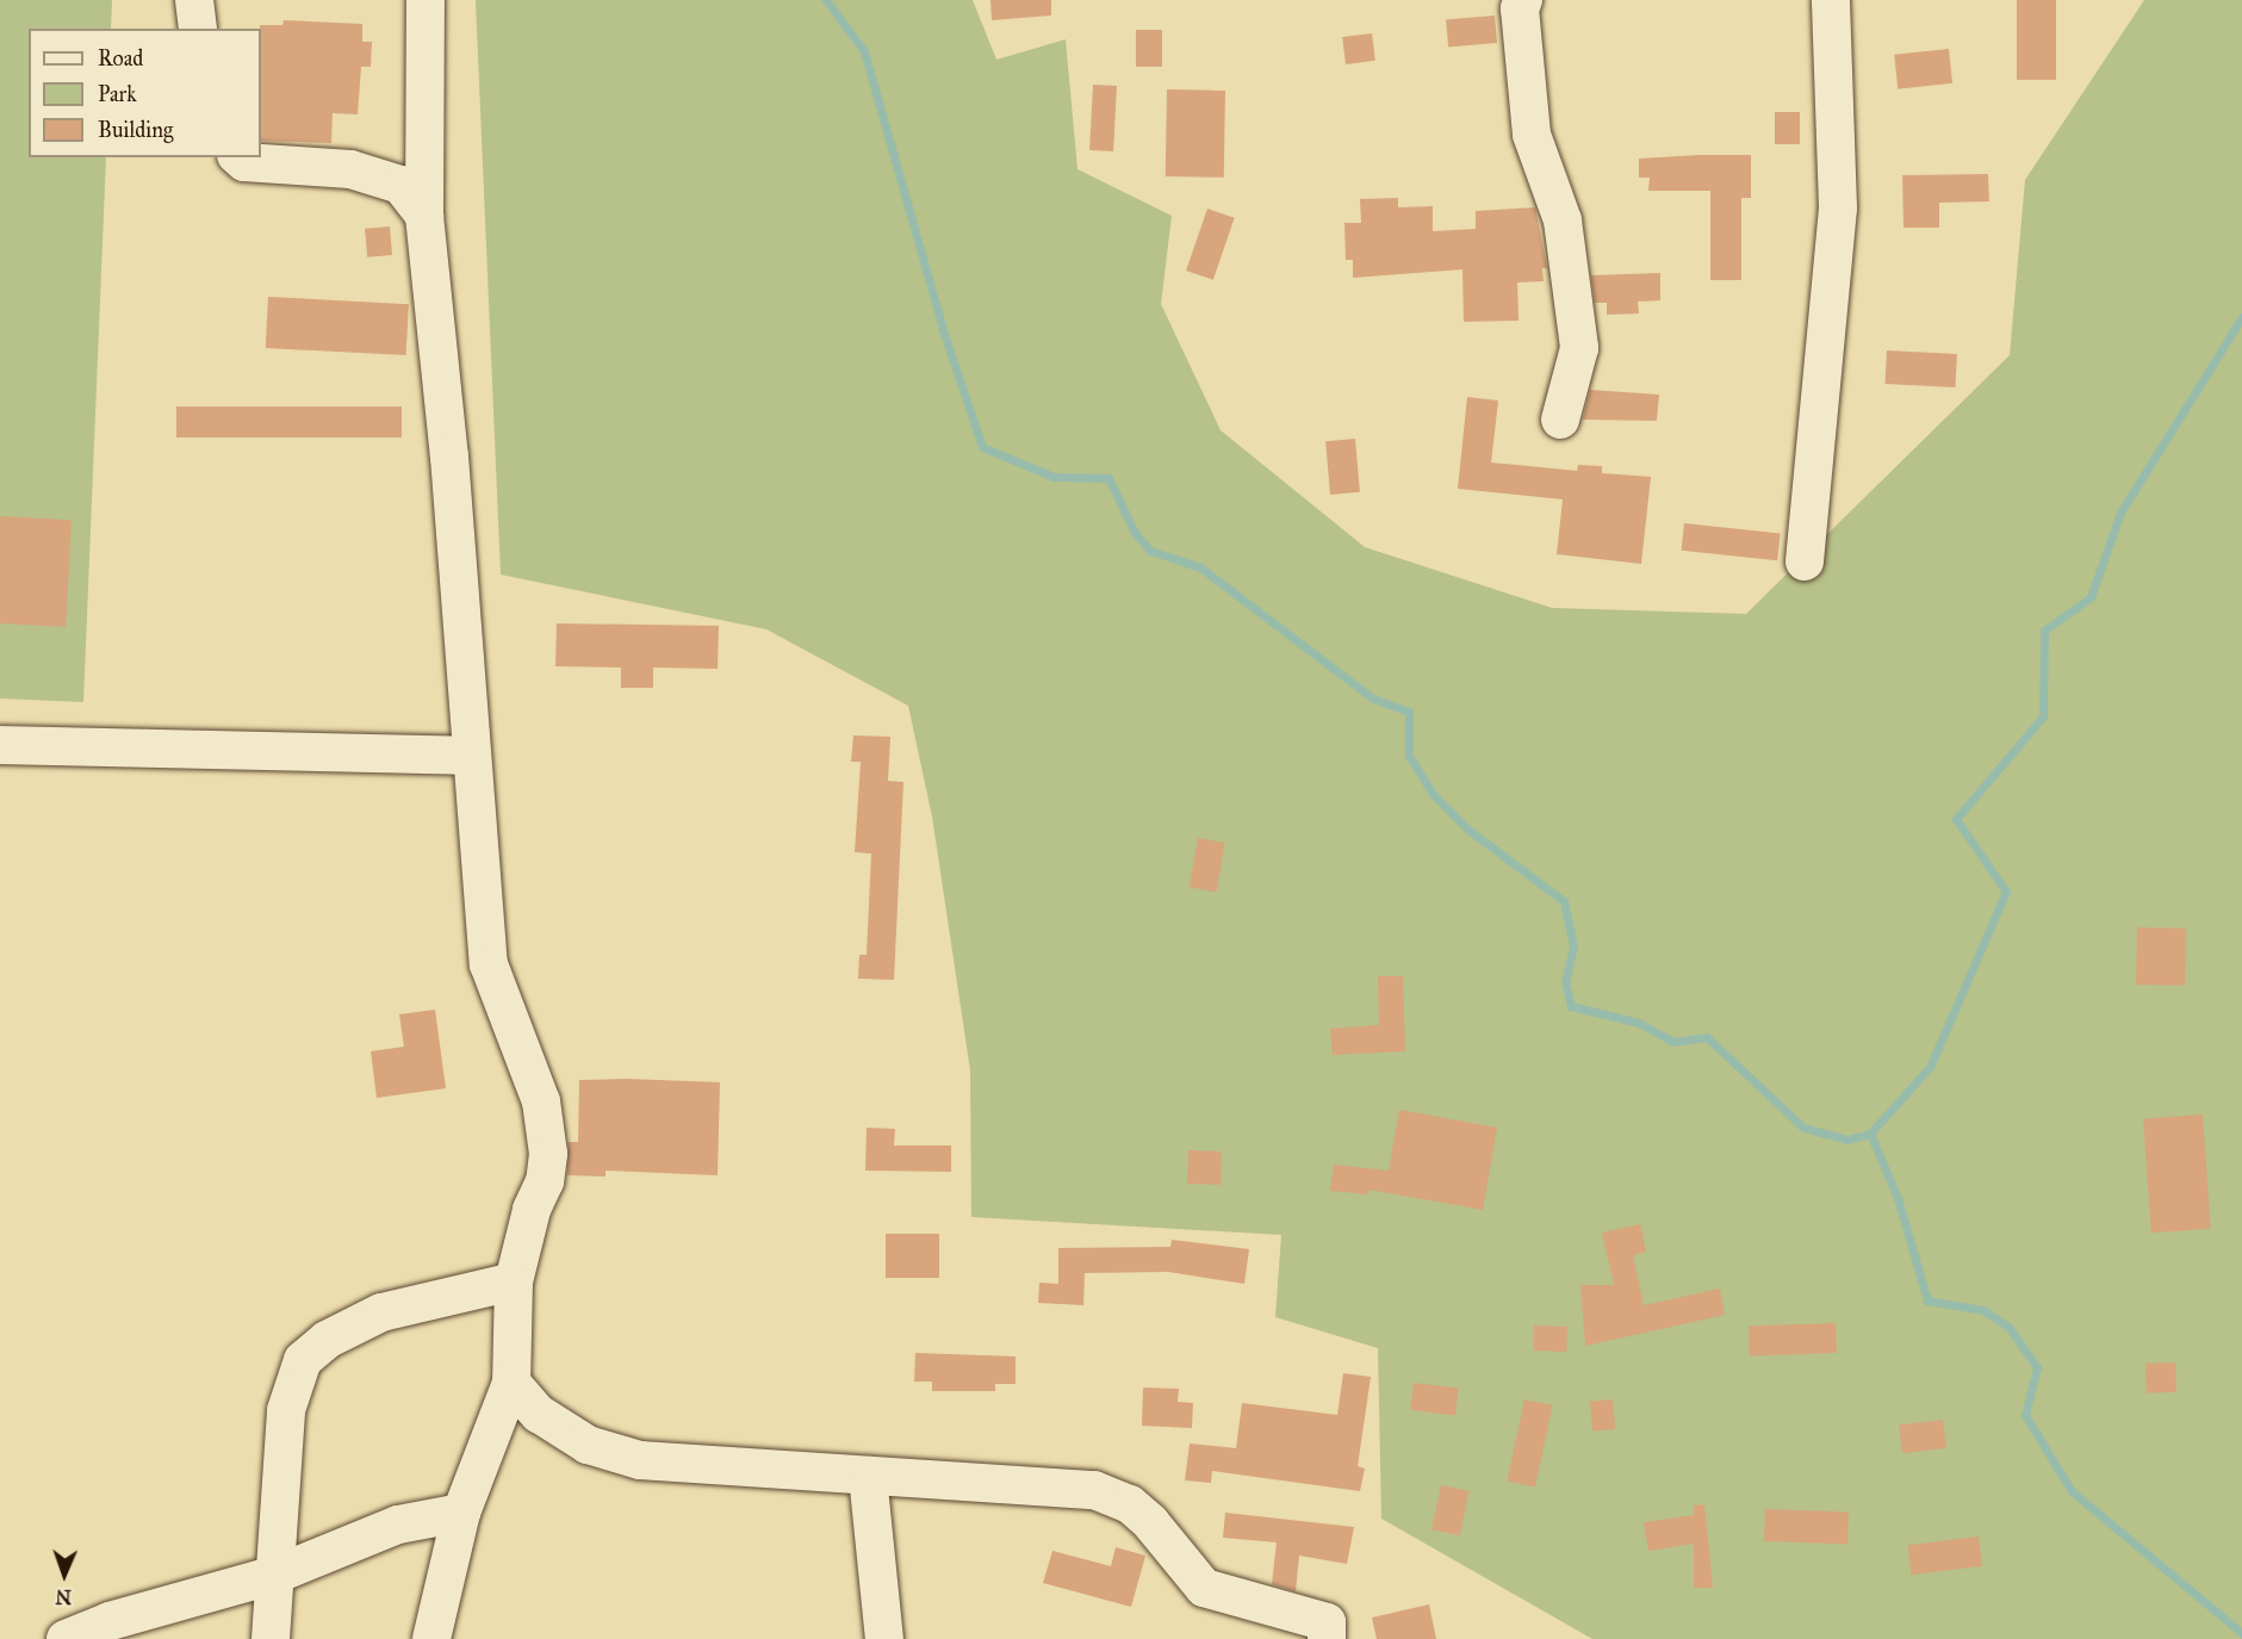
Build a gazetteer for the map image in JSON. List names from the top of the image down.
{
  "legend": ["Road", "Park", "Building"],
  "north": "bottom"
}
